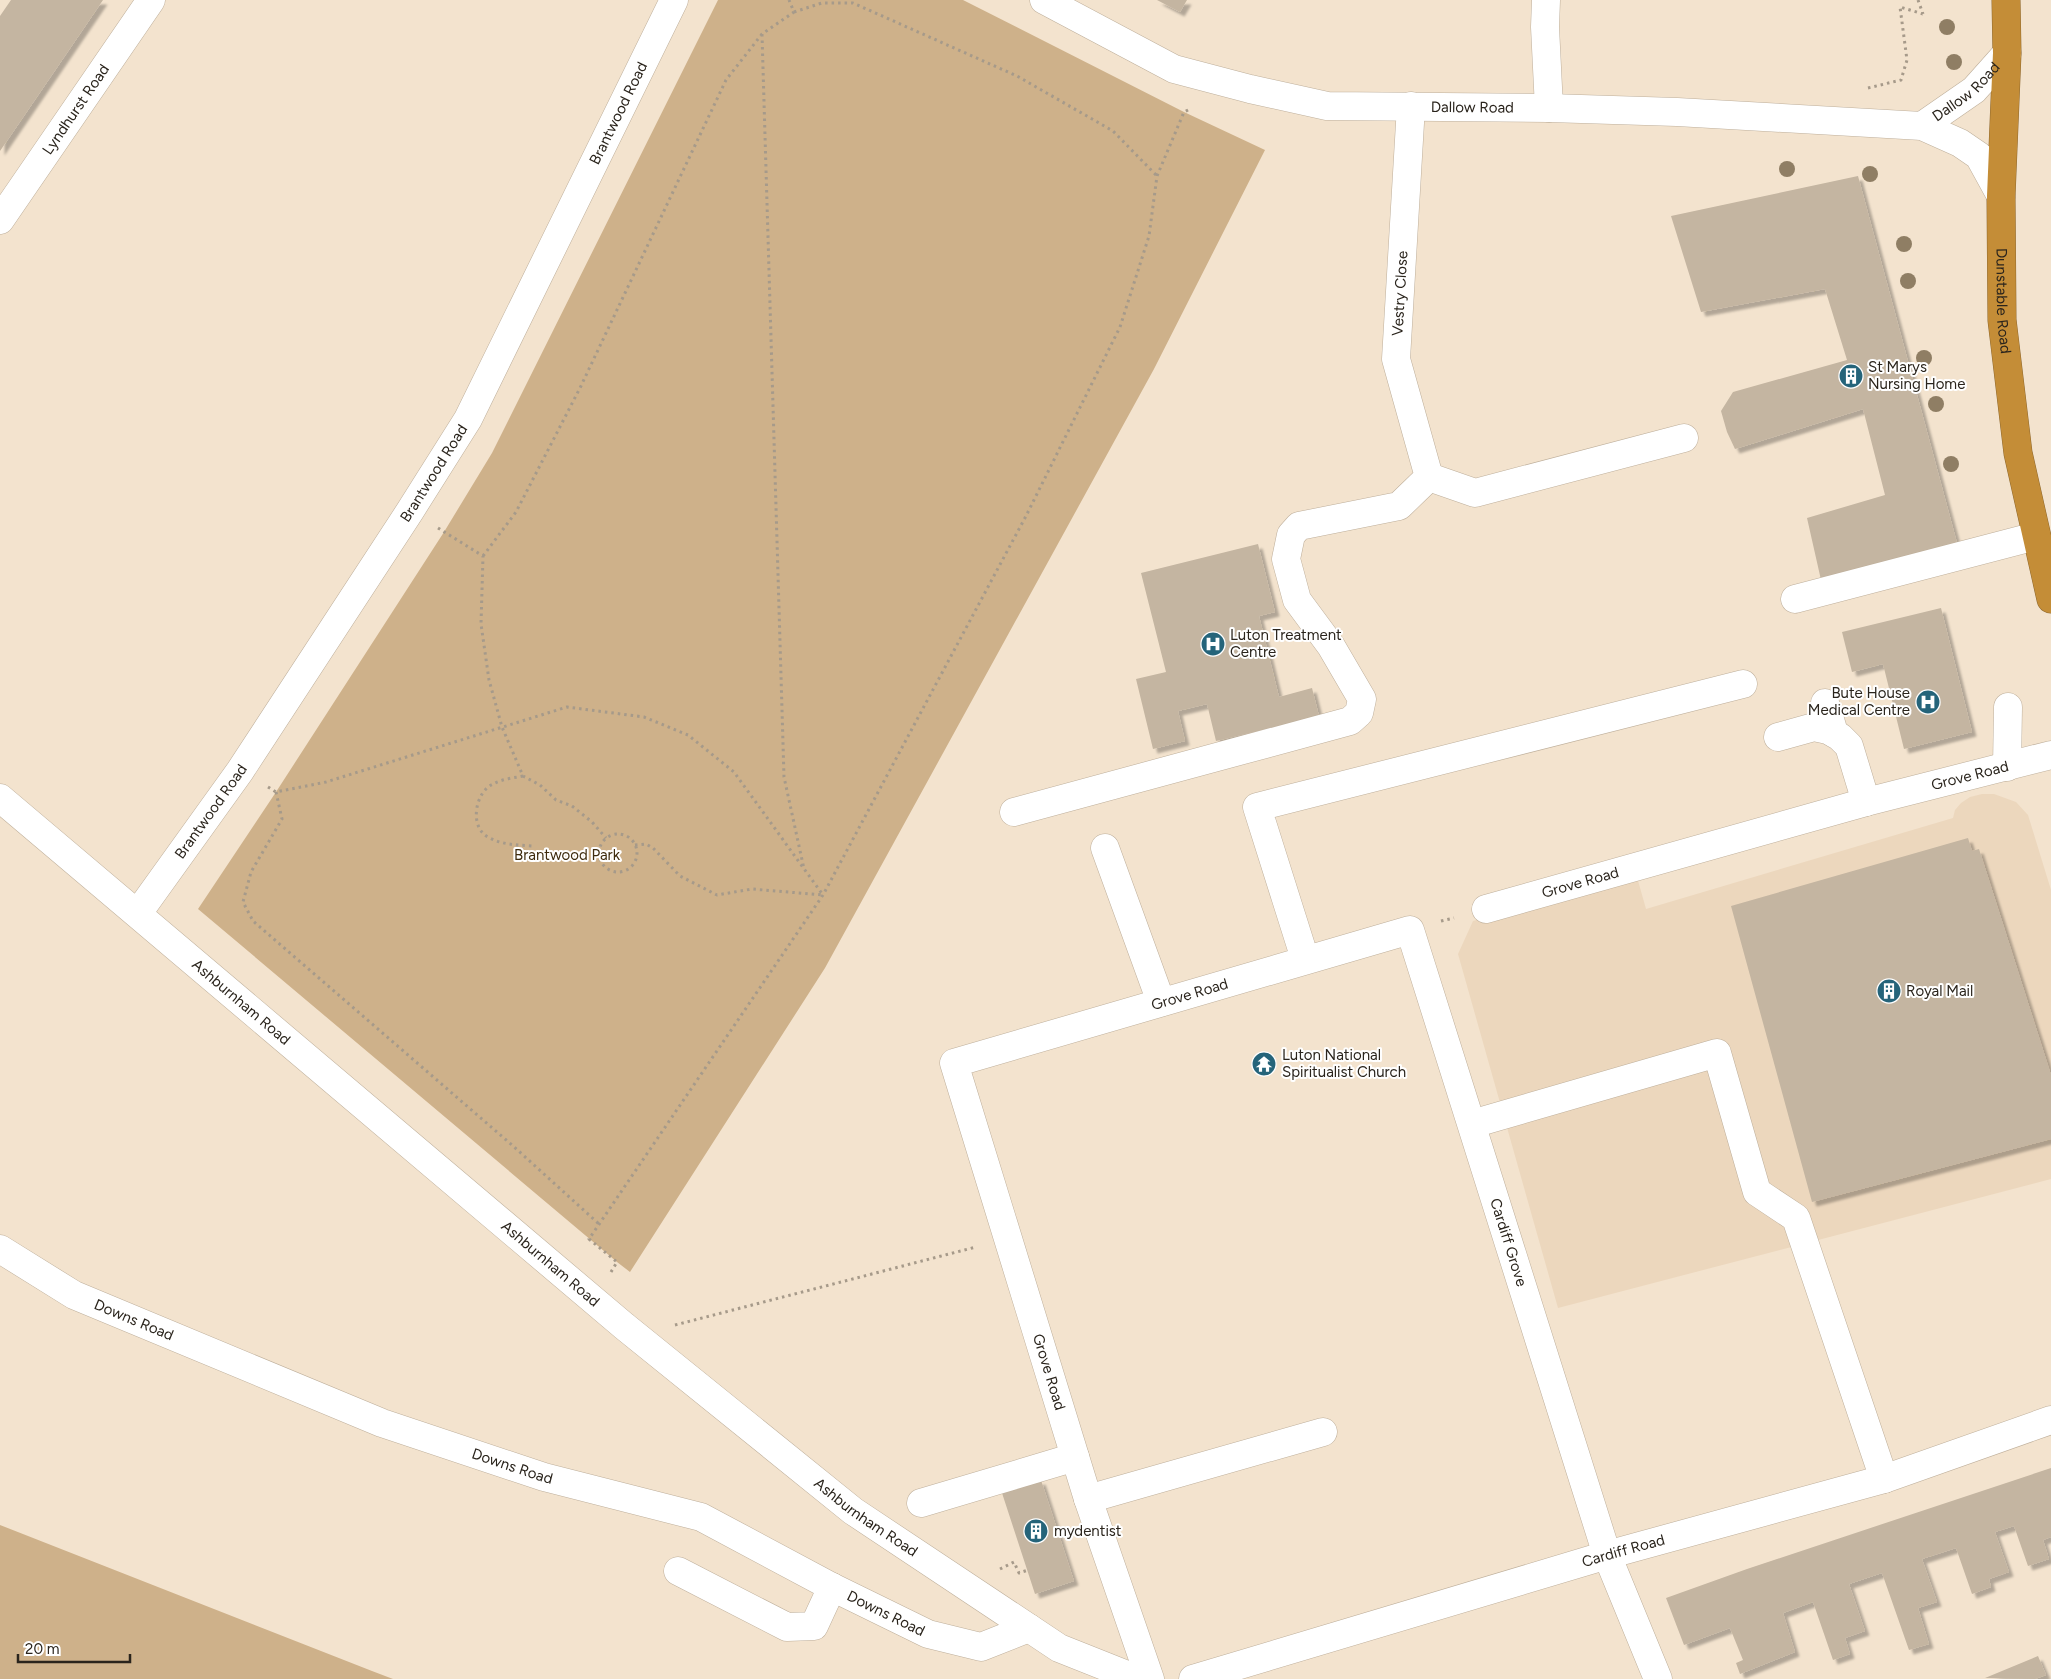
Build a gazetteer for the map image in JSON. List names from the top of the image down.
{
  "streets": {
    "highway": ["Dunstable Road"],
    "street": [
      "Dallow Road",
      "Lyndhurst Road",
      "Brantwood Road",
      "Vestry Close",
      "Grove Road",
      "Ashburnham Road",
      "Cardiff Grove",
      "Downs Road",
      "Cardiff Road"
    ]
  },
  "crossings": [
    ["Dallow Road", "Vestry Close"],
    ["Dallow Road", "Dunstable Road"],
    ["Brantwood Road", "Ashburnham Road"],
    ["Grove Road", "Cardiff Grove"],
    ["Ashburnham Road", "Downs Road"],
    ["Cardiff Grove", "Cardiff Road"]
  ],
  "parks": ["Brantwood Park"],
  "places": {
    "building": ["St Marys Nursing Home", "Royal Mail", "mydentist"],
    "hospital": ["Luton Treatment Centre", "Bute House Medical Centre"],
    "temple": ["Luton National Spiritualist Church"]
  },
  "scale_bar": "20 m"
}
